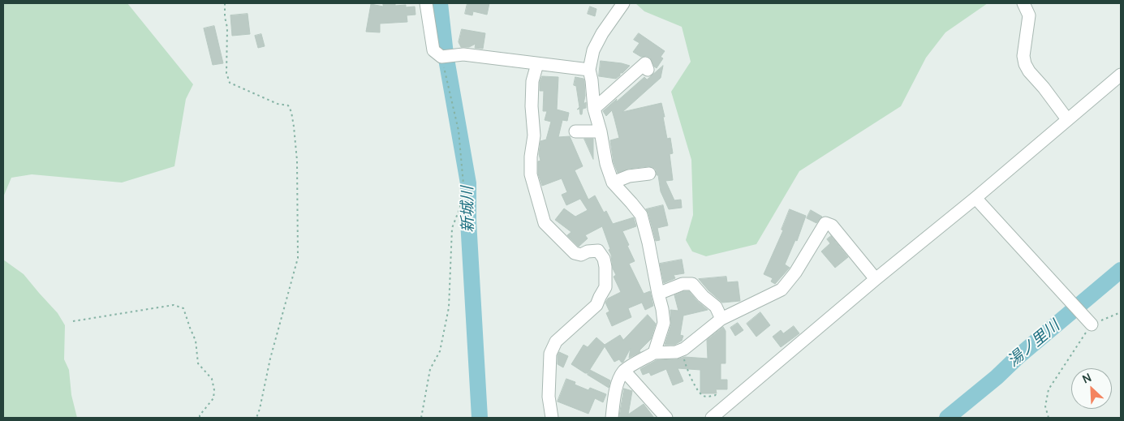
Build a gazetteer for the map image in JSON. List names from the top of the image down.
{
  "water": ["新城川", "湯ノ里川"],
  "north": "top left"
}
